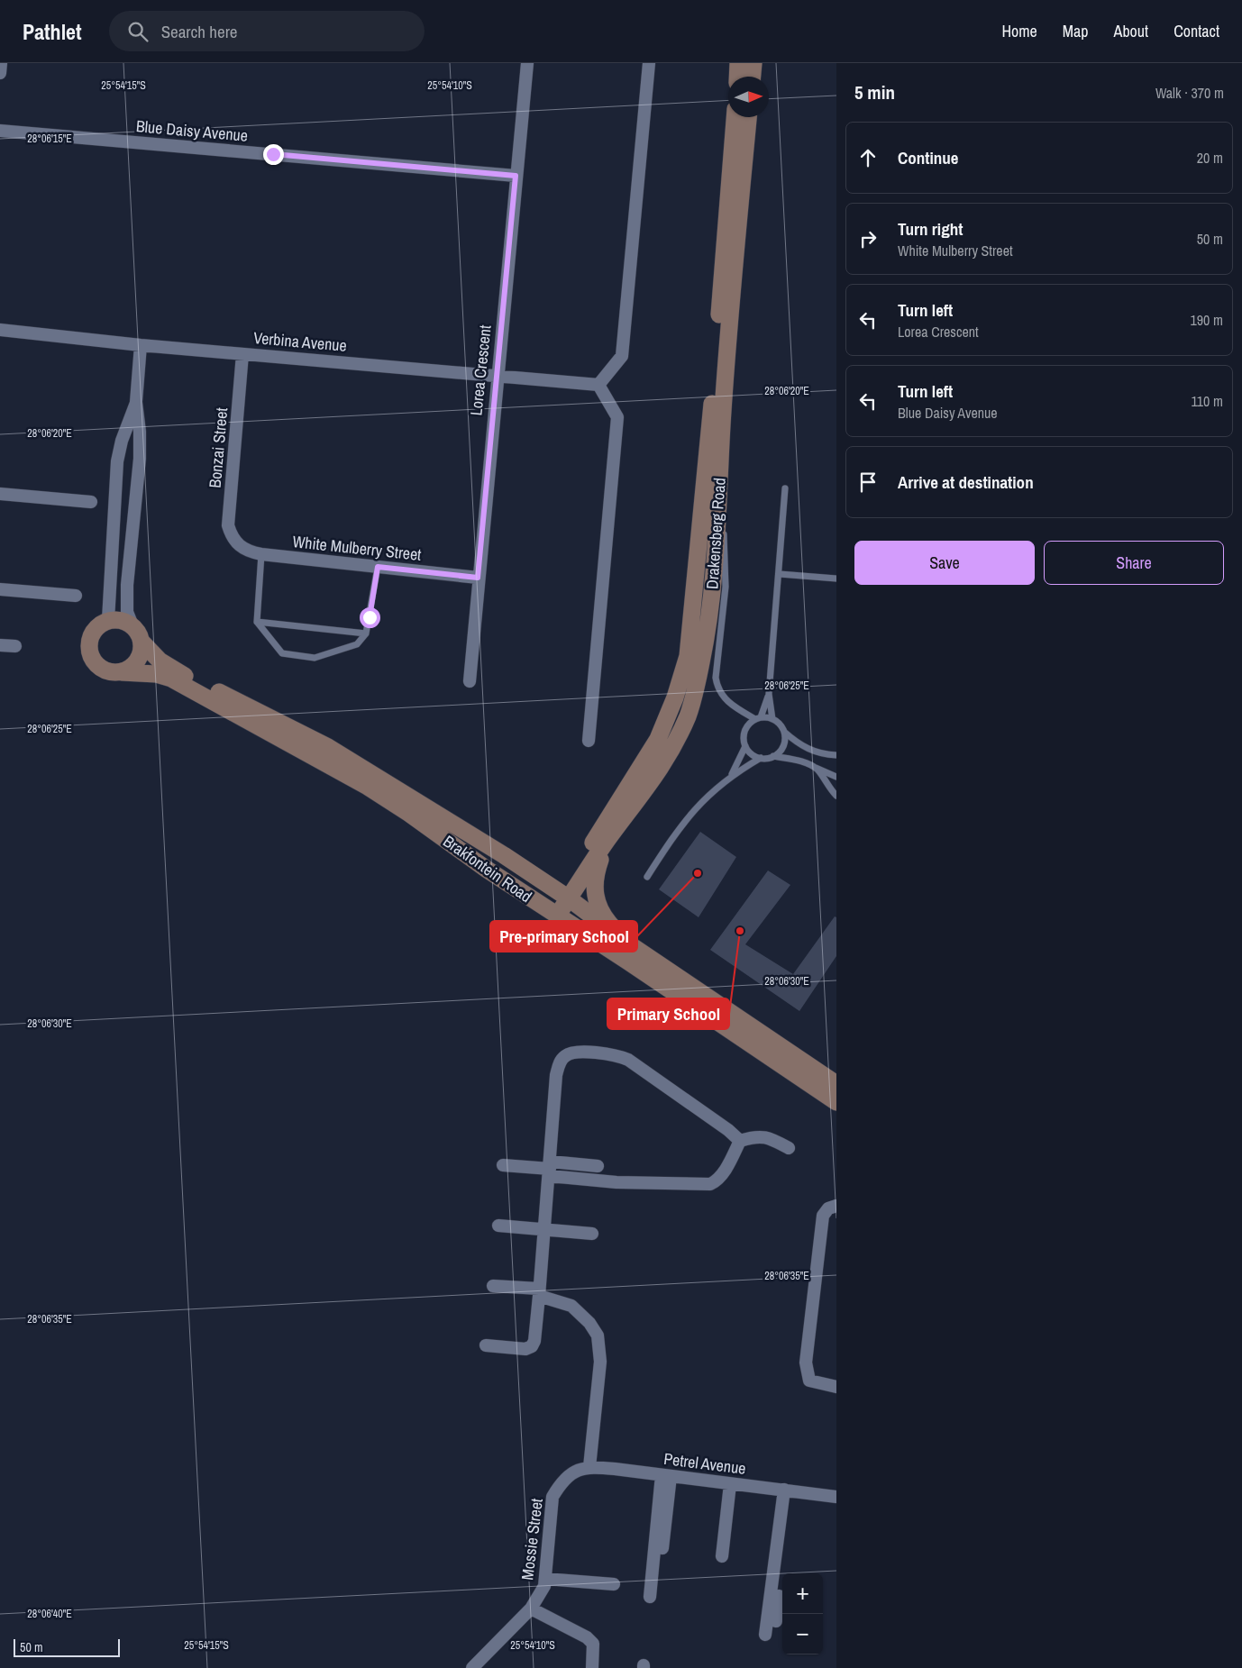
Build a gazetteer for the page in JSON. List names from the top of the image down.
{
  "streets": {
    "street": [
      "Blue Daisy Avenue",
      "Verbina Avenue",
      "Lorea Crescent",
      "Bonzai Street",
      "Drakensberg Road",
      "White Mulberry Street",
      "Brakfontein Road",
      "Petrel Avenue",
      "Mossie Street"
    ]
  },
  "crossings": [
    ["Blue Daisy Avenue", "Lorea Crescent"],
    ["Verbina Avenue", "Lorea Crescent"],
    ["Verbina Avenue", "Bonzai Street"],
    ["Lorea Crescent", "White Mulberry Street"],
    ["Bonzai Street", "White Mulberry Street"],
    ["Drakensberg Road", "Brakfontein Road"],
    ["Petrel Avenue", "Mossie Street"]
  ],
  "places": ["Pre-primary School", "Primary School"],
  "scale_bar": "50 m",
  "north": "right",
  "page": {
    "header": "Pathlet",
    "search": "Search here",
    "nav": [
      "Home",
      "Map",
      "About",
      "Contact"
    ],
    "heading": ["5 min", "Walk · 370 m"],
    "list": [
      ["Continue", "20 m"],
      ["Turn right", "White Mulberry Street", "50 m"],
      ["Turn left", "Lorea Crescent", "190 m"],
      ["Turn left", "Blue Daisy Avenue", "110 m"],
      "Arrive at destination"
    ],
    "buttons": ["Save", "Share"],
    "map_buttons": ["+", "−"],
    "scale": "50 m"
  },
  "coordinates": [
    "25°54'15\"S",
    "25°54'10\"S",
    "28°06'15\"E",
    "28°06'20\"E",
    "28°06'25\"E",
    "28°06'30\"E",
    "28°06'35\"E",
    "28°06'40\"E"
  ]
}
